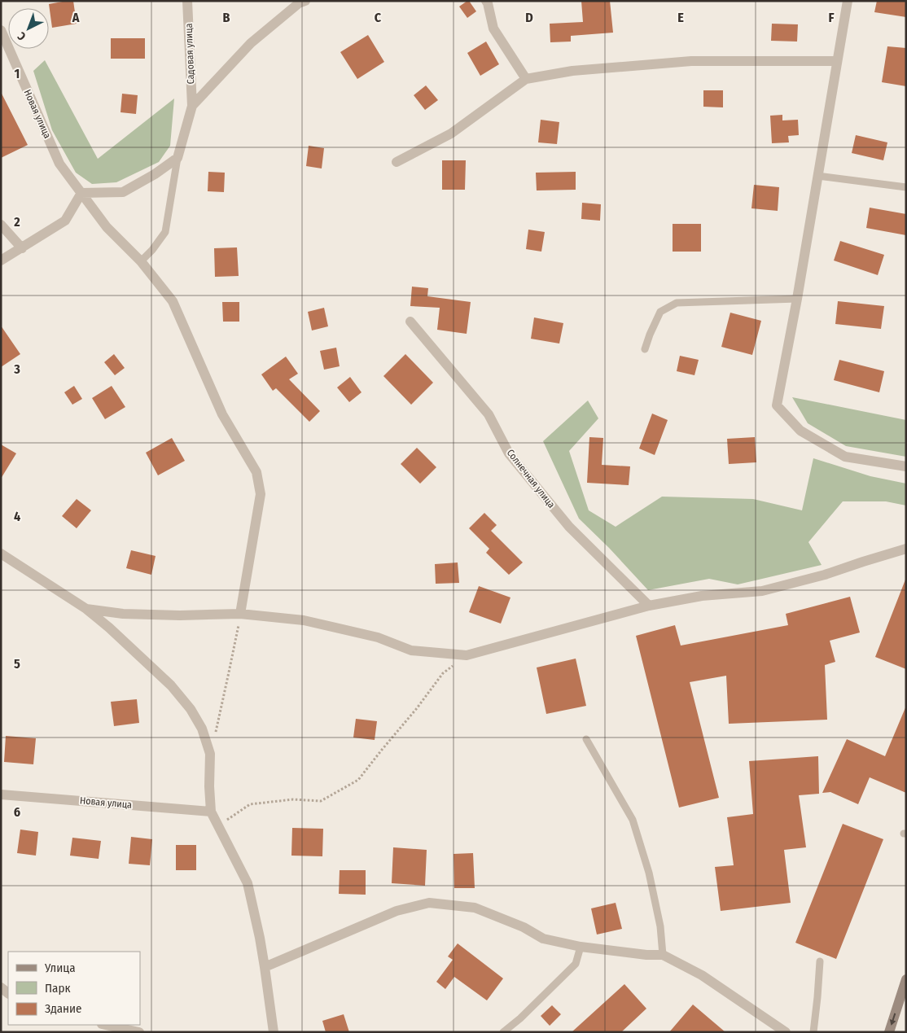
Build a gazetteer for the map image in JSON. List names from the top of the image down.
{
  "streets": {
    "street": ["Садовая улица", "Новая улица", "Солнечная улица"]
  },
  "legend": ["Улица", "Парк", "Здание"],
  "north": "bottom left",
  "grid": {
    "columns": [
      "A",
      "B",
      "C",
      "D",
      "E",
      "F"
    ],
    "rows": [
      "1",
      "2",
      "3",
      "4",
      "5",
      "6"
    ]
  }
}
